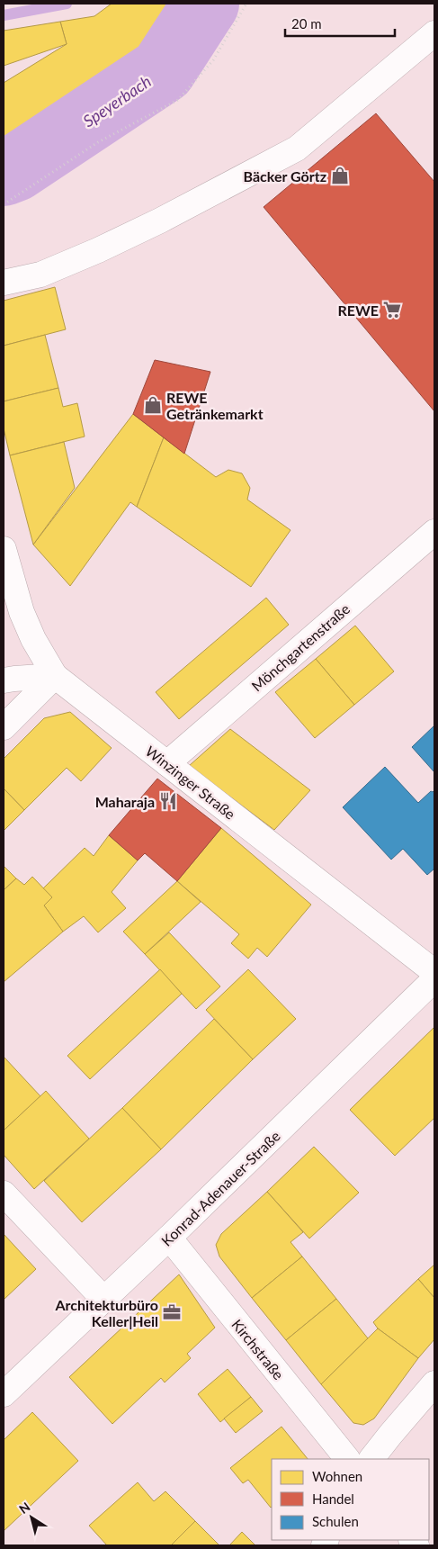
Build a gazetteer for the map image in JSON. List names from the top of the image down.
{
  "streets": {
    "street": [
      "Mönchgartenstraße",
      "Winzinger Straße",
      "Konrad-Adenauer-Straße",
      "Kirchstraße"
    ]
  },
  "crossings": [
    ["Mönchgartenstraße", "Winzinger Straße"],
    ["Konrad-Adenauer-Straße", "Kirchstraße"]
  ],
  "water": ["Speyerbach"],
  "places": {
    "shop": ["Bäcker Görtz", "REWE Getränkemarkt"],
    "supermarket": ["REWE"],
    "restaurant": ["Maharaja"],
    "office": ["Architekturbüro Keller|Heil"]
  },
  "legend": ["Wohnen", "Handel", "Schulen"],
  "scale_bar": "20 m",
  "north": "top left"
}
